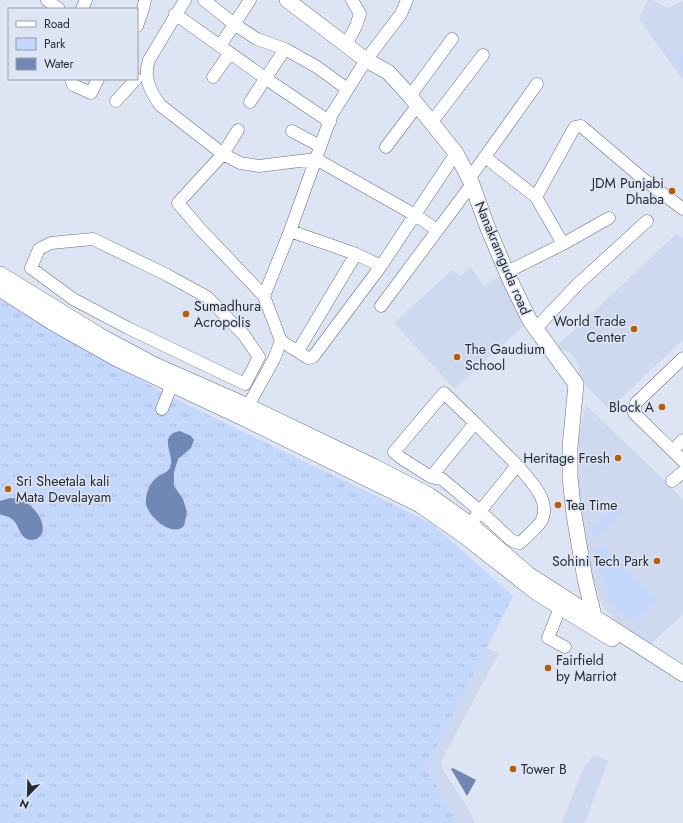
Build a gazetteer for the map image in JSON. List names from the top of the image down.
{
  "streets": {
    "main road": ["Nanakramguda road"]
  },
  "places": [
    "JDM Punjabi Dhaba",
    "Sumadhura Acropolis",
    "World Trade Center",
    "The Gaudium School",
    "Block A",
    "Heritage Fresh",
    "Sri Sheetala kali Mata Devalayam",
    "Tea Time",
    "Sohini Tech Park",
    "Fairfield by Marriot",
    "Tower B"
  ],
  "legend": ["Road", "Park", "Water"],
  "north": "bottom left"
}
